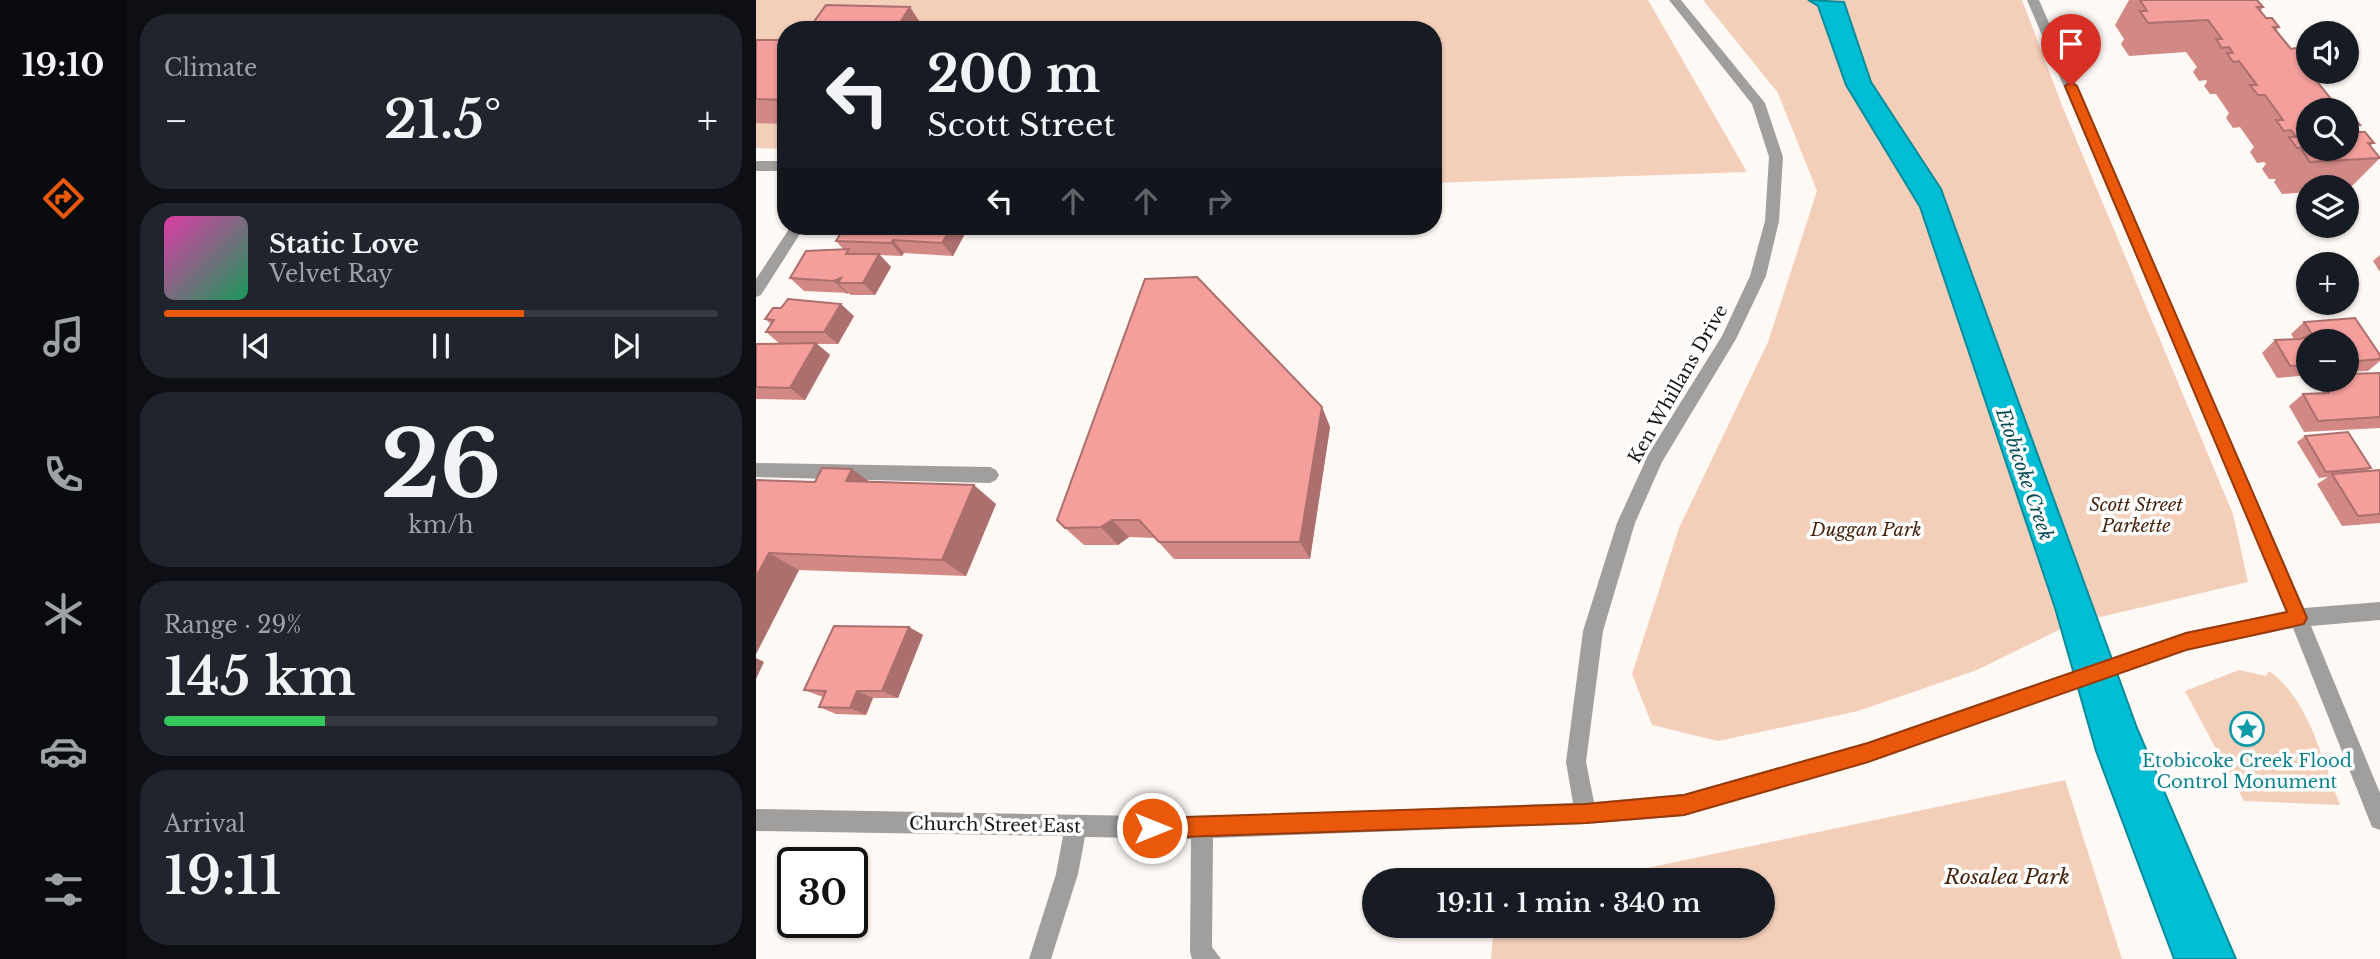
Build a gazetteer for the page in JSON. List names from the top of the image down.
{
  "streets": {
    "street": ["Ken Whillans Drive", "Church Street East"]
  },
  "crossings": [
    ["Ken Whillans Drive", "Church Street East"]
  ],
  "water": ["Etobicoke Creek"],
  "parks": ["Scott Street Parkette", "Duggan Park", "Rosalea Park"],
  "places": {
    "place": ["Etobicoke Creek Flood Control Monument"]
  },
  "page": {
    "tabs": "19:10",
    "tile": [
      "Climate",
      ["26", "km/h"],
      ["Range · 29%", "145 km"],
      ["Arrival", "19:11"]
    ],
    "map_buttons": ["+", "−"],
    "turn": ["200 m", "Scott Street"],
    "heat": ["−", "21.5°", "+"],
    "song": ["Static Love", "Velvet Ray"],
    "limit": "30",
    "trip": "19:11 · 1 min · 340 m"
  }
}
